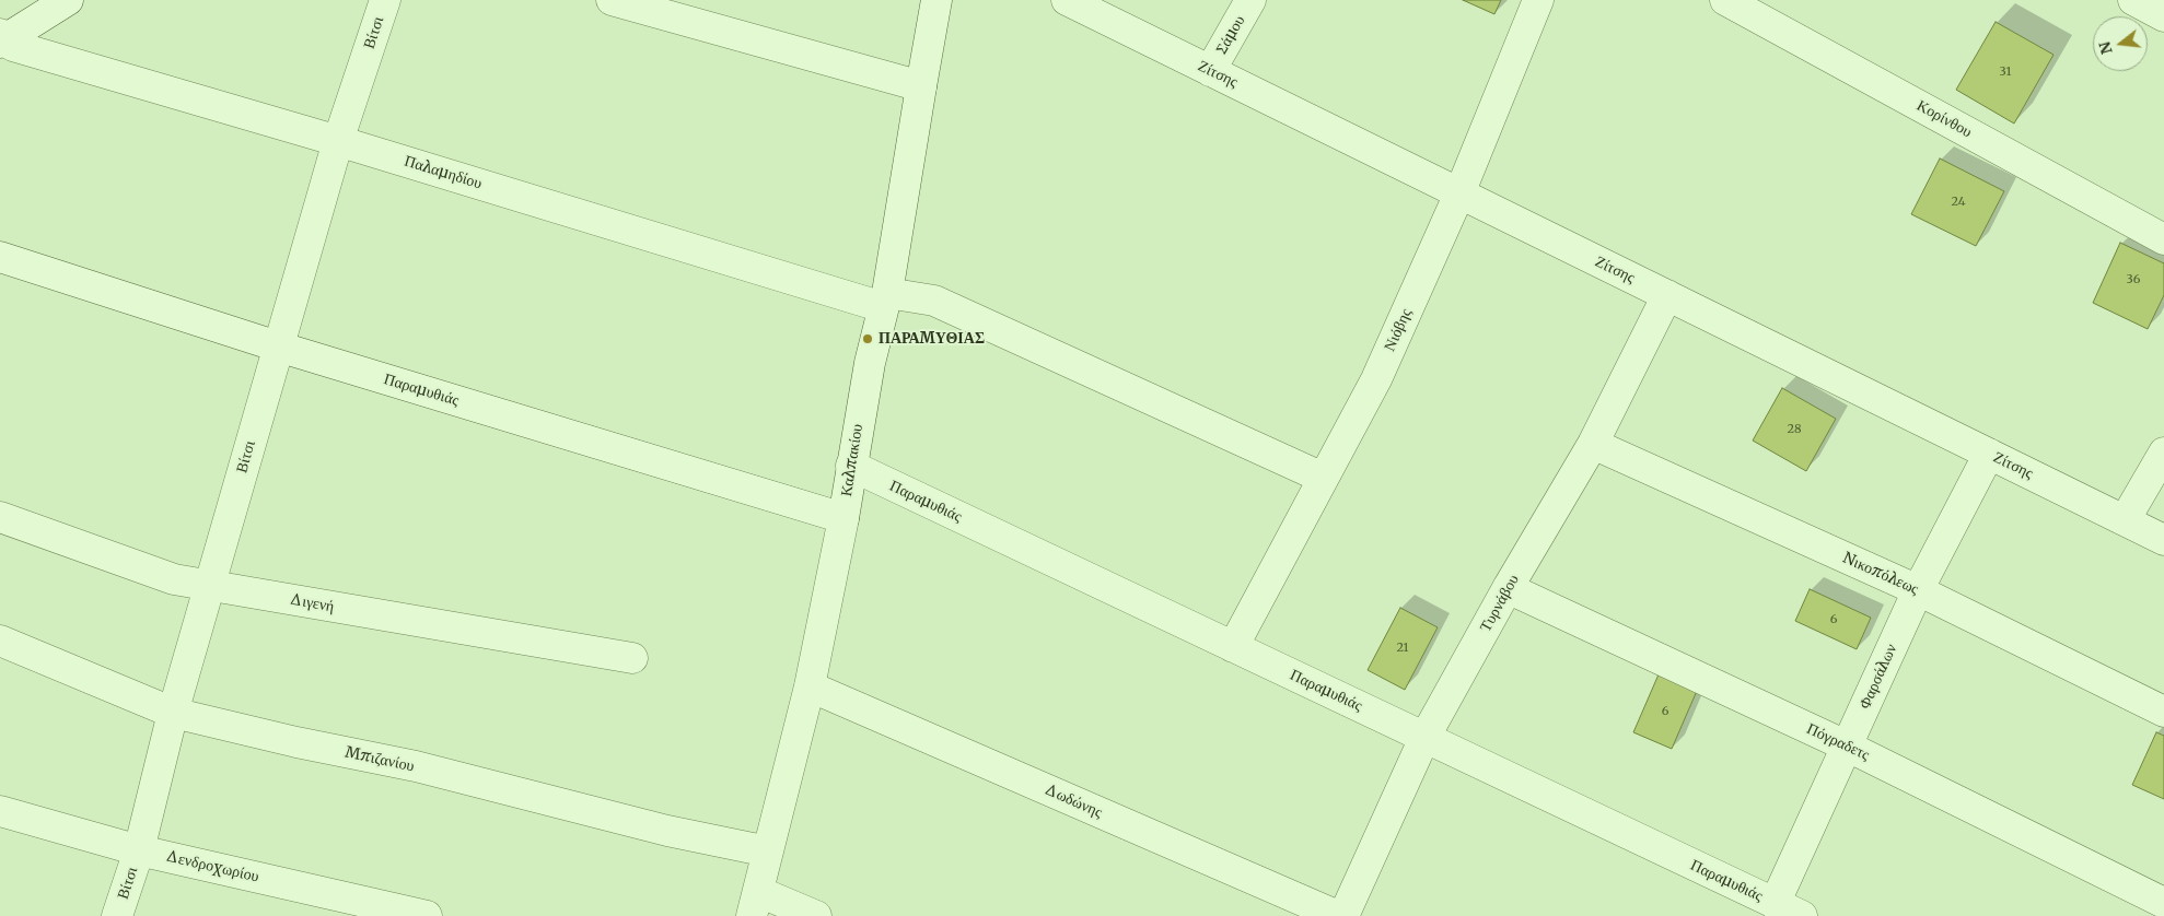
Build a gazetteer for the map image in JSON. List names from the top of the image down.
{
  "streets": {
    "street": [
      "Βίτσι",
      "Σάμου",
      "Ζίτσης",
      "Κορίνθου",
      "Παλαμηδίου",
      "Νιόβης",
      "Παραμυθιάς",
      "Καλπακίου",
      "Nικοπόλεως",
      "Διγενή",
      "Τυρνάβου",
      "Φαρσάλων",
      "Πόγραδετς",
      "Μπιζανίου",
      "Δωδώνης",
      "Δενδροχωρίου"
    ]
  },
  "crossings": [
    ["Βίτσι", "Παλαμηδίου"],
    ["Βίτσι", "Παραμυθιάς"],
    ["Βίτσι", "Διγενή"],
    ["Βίτσι", "Μπιζανίου"],
    ["Βίτσι", "Δενδροχωρίου"],
    ["Σάμου", "Ζίτσης"],
    ["Ζίτσης", "Νιόβης"],
    ["Ζίτσης", "Τυρνάβου"],
    ["Ζίτσης", "Φαρσάλων"],
    ["Παλαμηδίου", "Νιόβης"],
    ["Παλαμηδίου", "Καλπακίου"],
    ["Νιόβης", "Παραμυθιάς"],
    ["Παραμυθιάς", "Καλπακίου"],
    ["Παραμυθιάς", "Τυρνάβου"],
    ["Παραμυθιάς", "Φαρσάλων"],
    ["Καλπακίου", "Μπιζανίου"],
    ["Καλπακίου", "Δωδώνης"],
    ["Nικοπόλεως", "Τυρνάβου"],
    ["Nικοπόλεως", "Φαρσάλων"],
    ["Τυρνάβου", "Πόγραδετς"],
    ["Φαρσάλων", "Πόγραδετς"]
  ],
  "places": ["ΠΑΡΑΜΥΘΙΑΣ"],
  "house_numbers": [
    "31",
    "24",
    "36",
    "28",
    "6",
    "21",
    "6"
  ],
  "north": "left"
}
